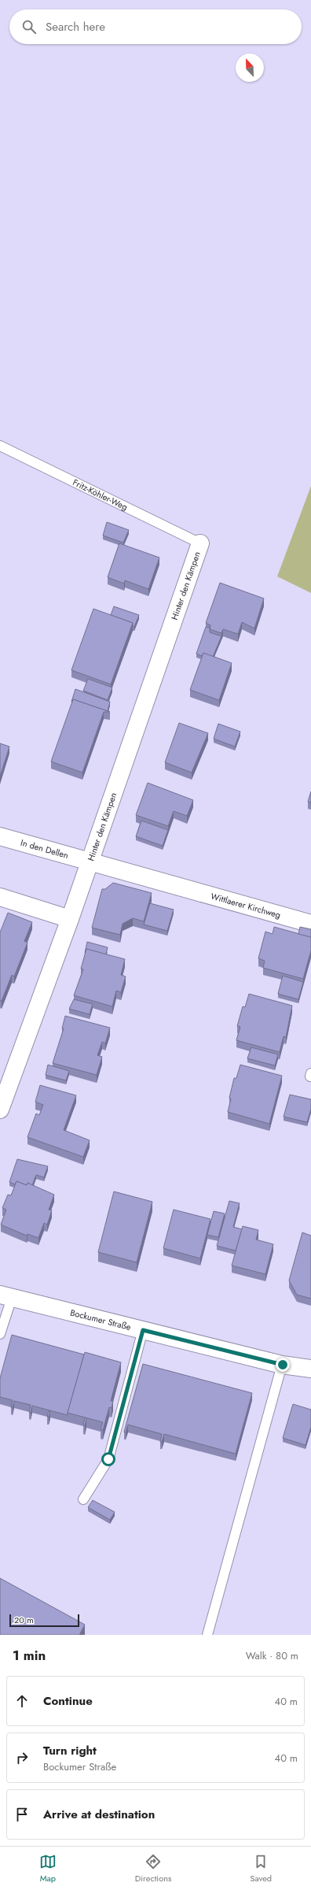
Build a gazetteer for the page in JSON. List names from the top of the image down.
{
  "streets": {
    "street": [
      "Hinter den Kämpen",
      "In den Dellen",
      "Wittlaerer Kirchweg",
      "Bockumer Straße"
    ],
    "lane": ["Fritz-Köhler-Weg"]
  },
  "crossings": [
    ["Fritz-Köhler-Weg", "Hinter den Kämpen"],
    ["Hinter den Kämpen", "In den Dellen"],
    ["Hinter den Kämpen", "Wittlaerer Kirchweg"],
    ["In den Dellen", "Wittlaerer Kirchweg"]
  ],
  "scale_bar": "20 m",
  "north": "top left",
  "page": {
    "search": "Search here",
    "scale": "20 m",
    "heading": ["1 min", "Walk · 80 m"],
    "list": [
      ["Continue", "40 m"],
      ["Turn right", "Bockumer Straße", "40 m"],
      "Arrive at destination"
    ],
    "nav": ["Map", "Directions", "Saved"]
  }
}
